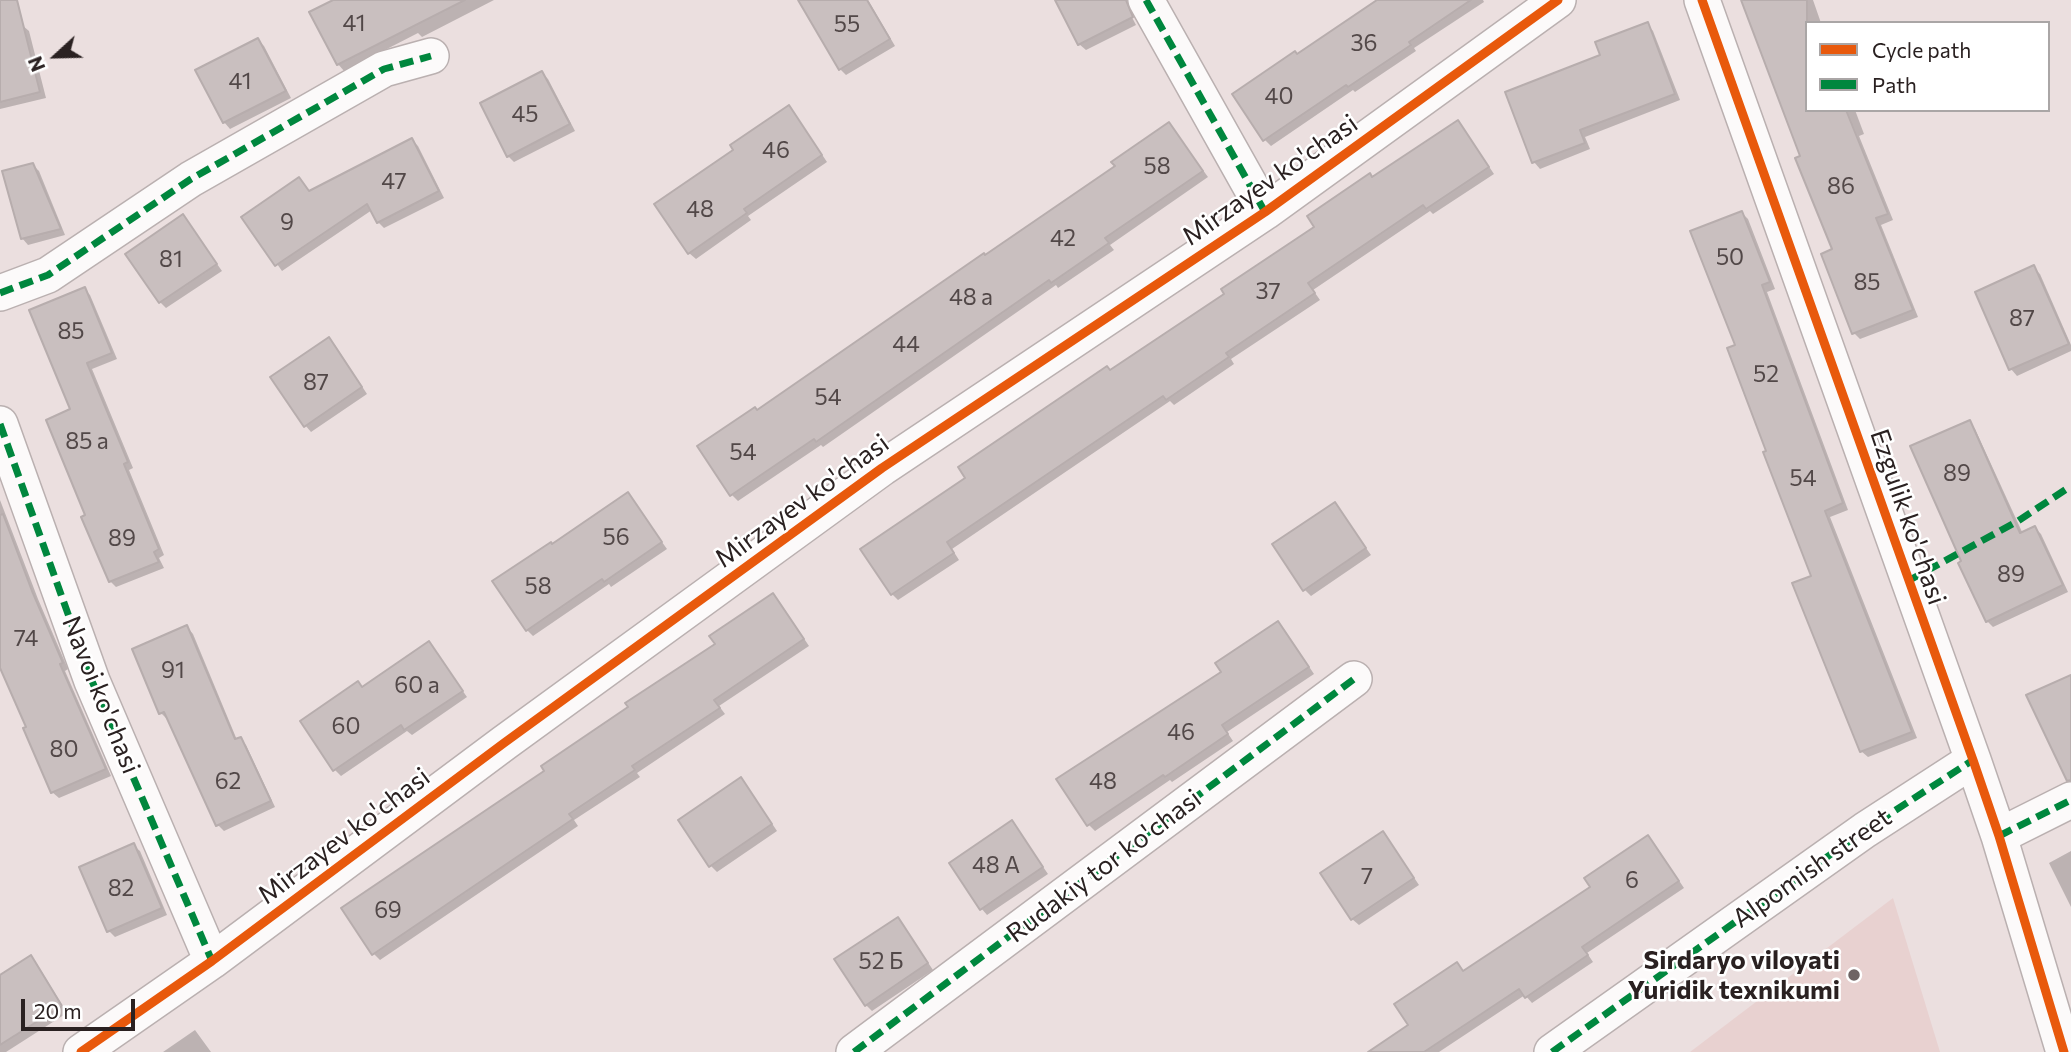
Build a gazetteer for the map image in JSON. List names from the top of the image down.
{
  "streets": {
    "street": [
      "Mirzayev ko'chasi",
      "Ezgulik ko'chasi",
      "Navoi ko'chasi",
      "Rudakiy tor ko'chasi",
      "Alpomish street"
    ]
  },
  "crossings": [
    ["Mirzayev ko'chasi", "Navoi ko'chasi"],
    ["Ezgulik ko'chasi", "Alpomish street"]
  ],
  "places": ["Sirdaryo viloyati Yuridik texnikumi"],
  "house_numbers": [
    "41",
    "55",
    "36",
    "41",
    "40",
    "45",
    "46",
    "58",
    "47",
    "86",
    "48",
    "9",
    "42",
    "50",
    "81",
    "85",
    "37",
    "48 а",
    "87",
    "85",
    "44",
    "52",
    "87",
    "54",
    "85 а",
    "54",
    "89",
    "54",
    "56",
    "89",
    "89",
    "58",
    "74",
    "91",
    "60 а",
    "60",
    "46",
    "80",
    "62",
    "48",
    "48 А",
    "7",
    "6",
    "82",
    "69",
    "52 Б"
  ],
  "legend": ["Cycle path", "Path"],
  "scale_bar": "20 m",
  "north": "left"
}
